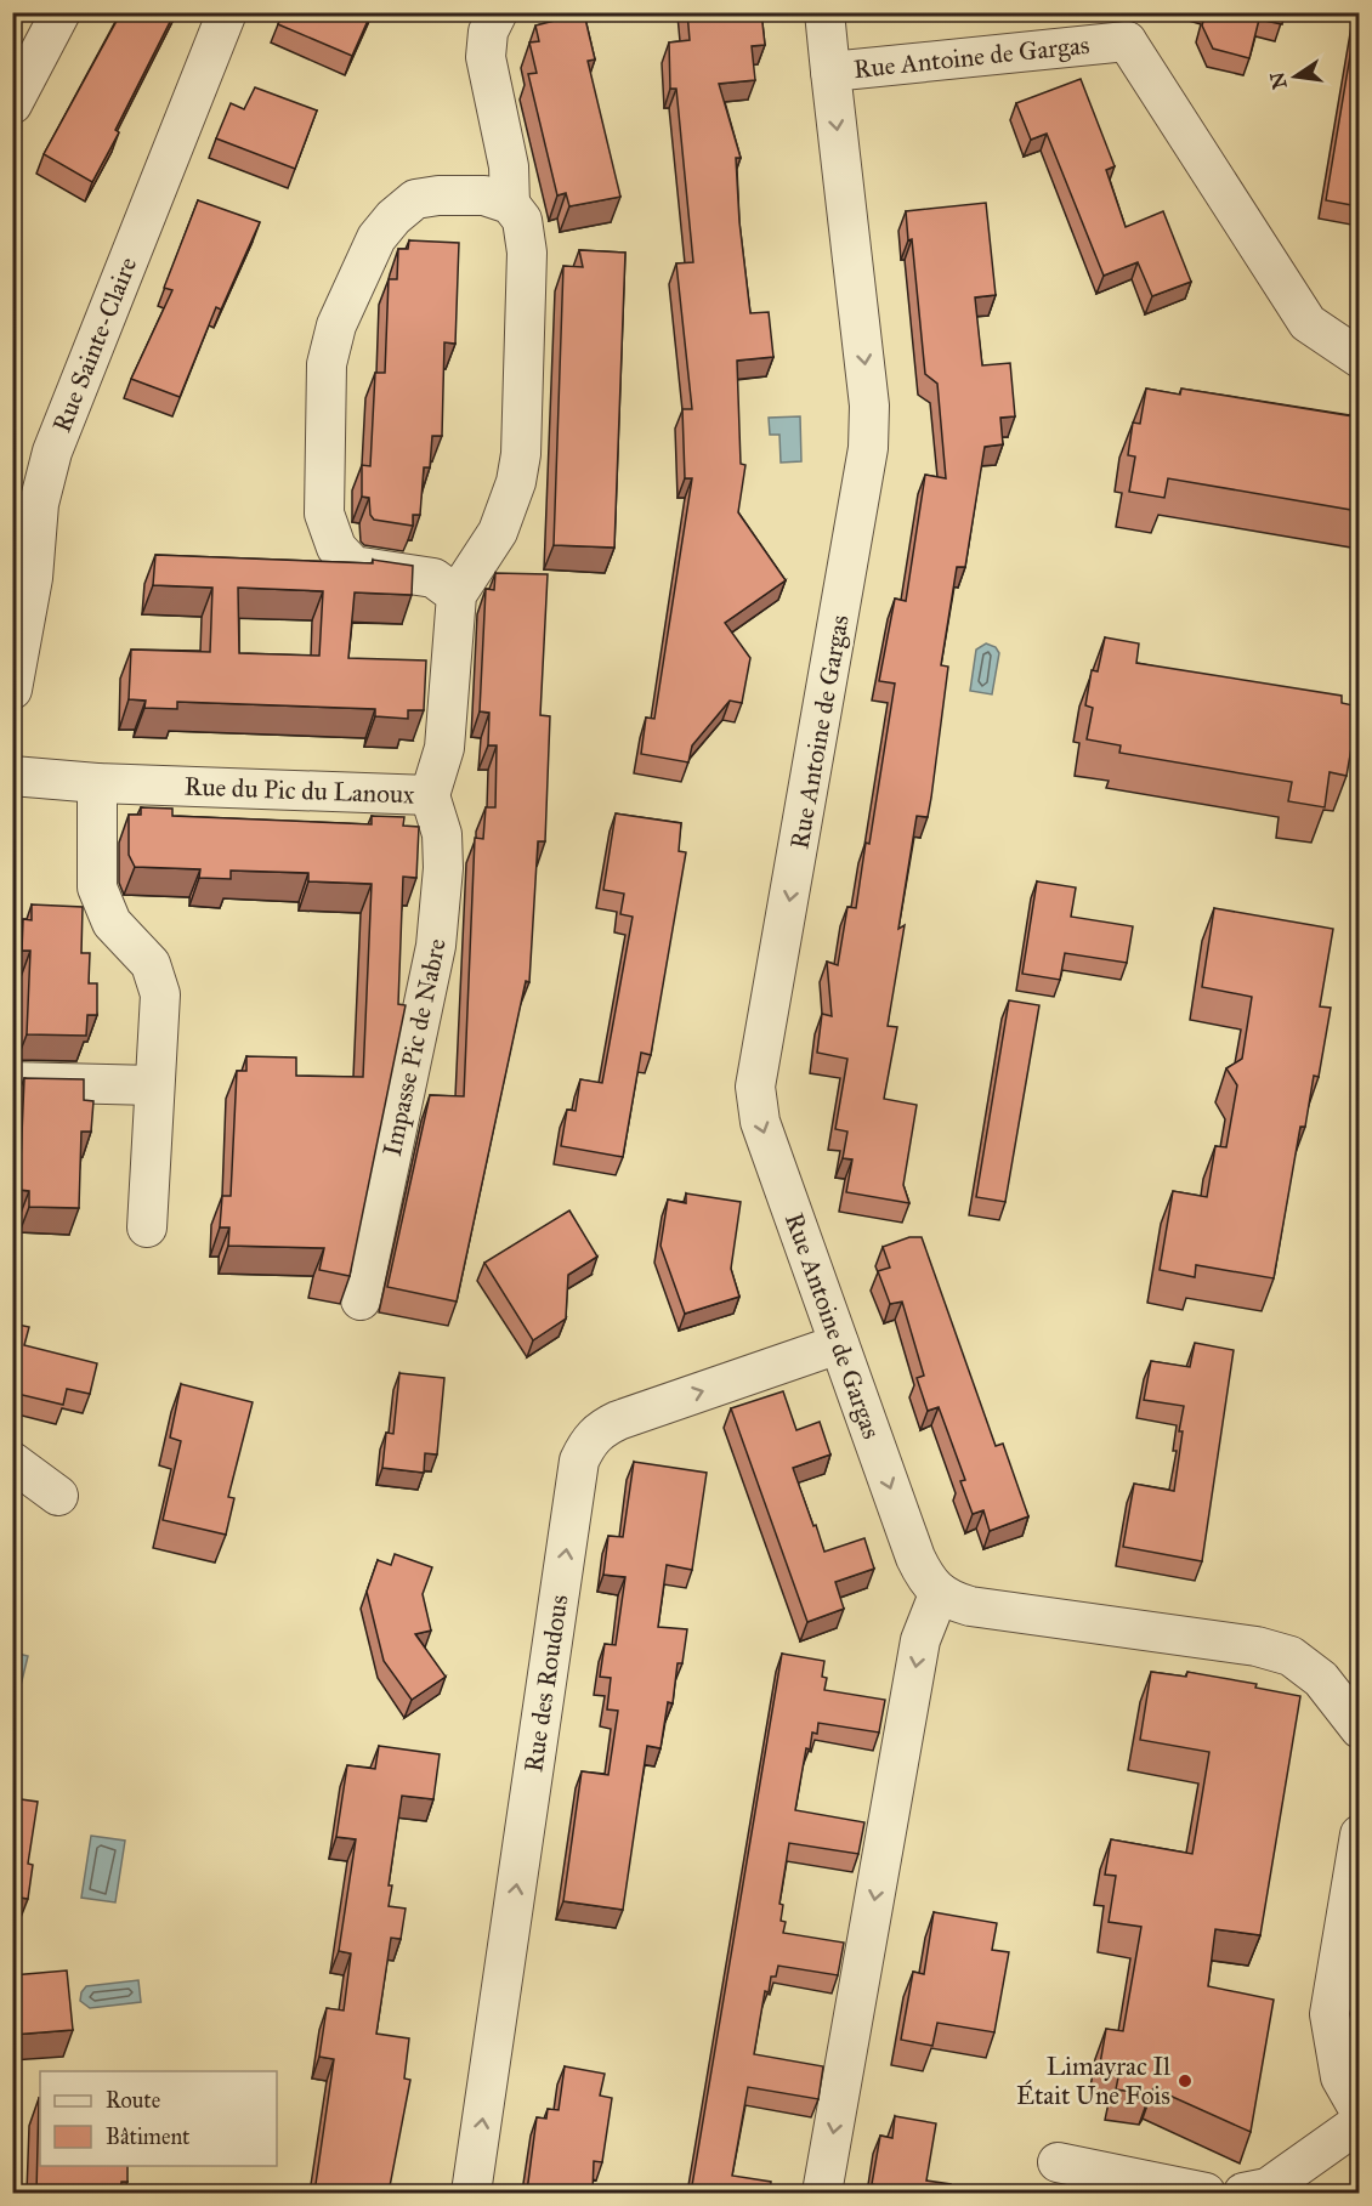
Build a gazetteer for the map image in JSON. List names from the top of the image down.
{
  "streets": {
    "street": [
      "Rue Antoine de Gargas",
      "Rue Sainte-Claire",
      "Rue du Pic du Lanoux",
      "Impasse Pic de Nabre",
      "Rue des Roudous"
    ]
  },
  "crossings": [
    ["Rue Antoine de Gargas", "Rue des Roudous"],
    ["Rue du Pic du Lanoux", "Impasse Pic de Nabre"]
  ],
  "one_way": ["Rue Antoine de Gargas", "Rue des Roudous"],
  "places": ["Limayrac Il Était Une Fois"],
  "legend": ["Route", "Bâtiment"],
  "north": "left"
}
